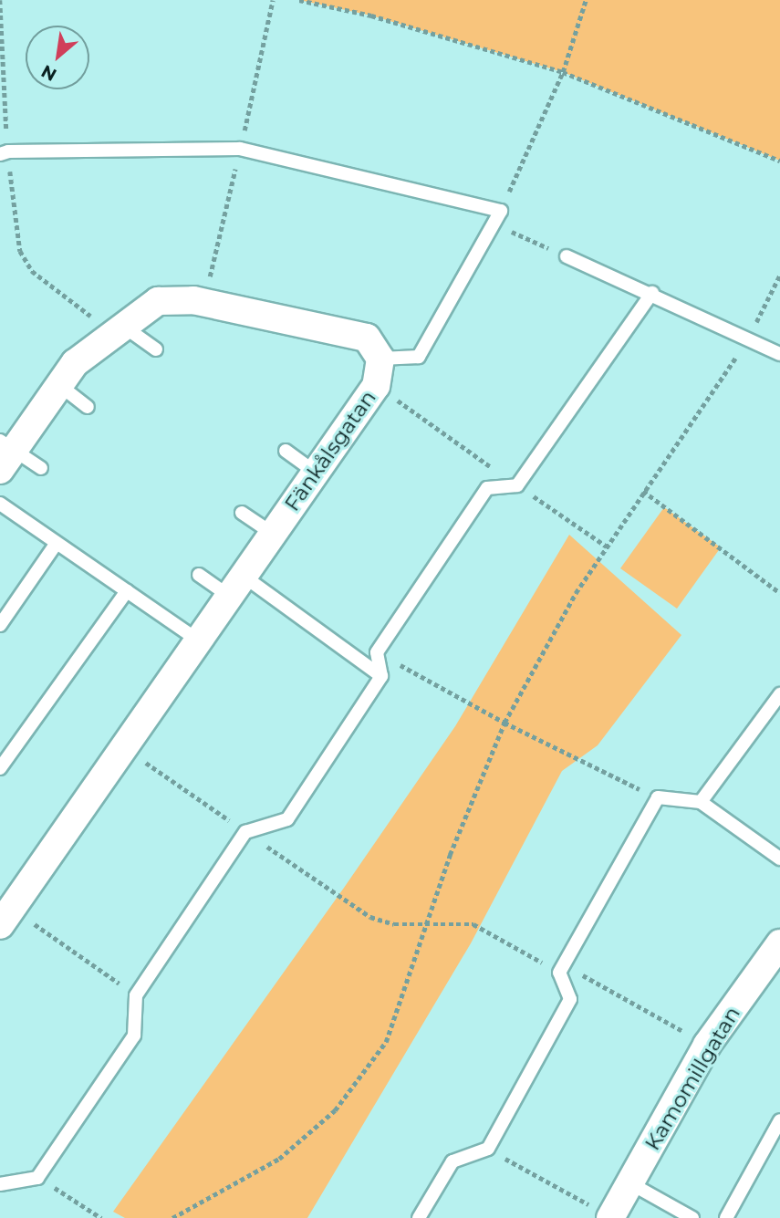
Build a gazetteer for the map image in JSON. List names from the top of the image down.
{
  "streets": {
    "street": ["Fänkålsgatan", "Kamomillgatan"]
  },
  "north": "bottom left"
}
